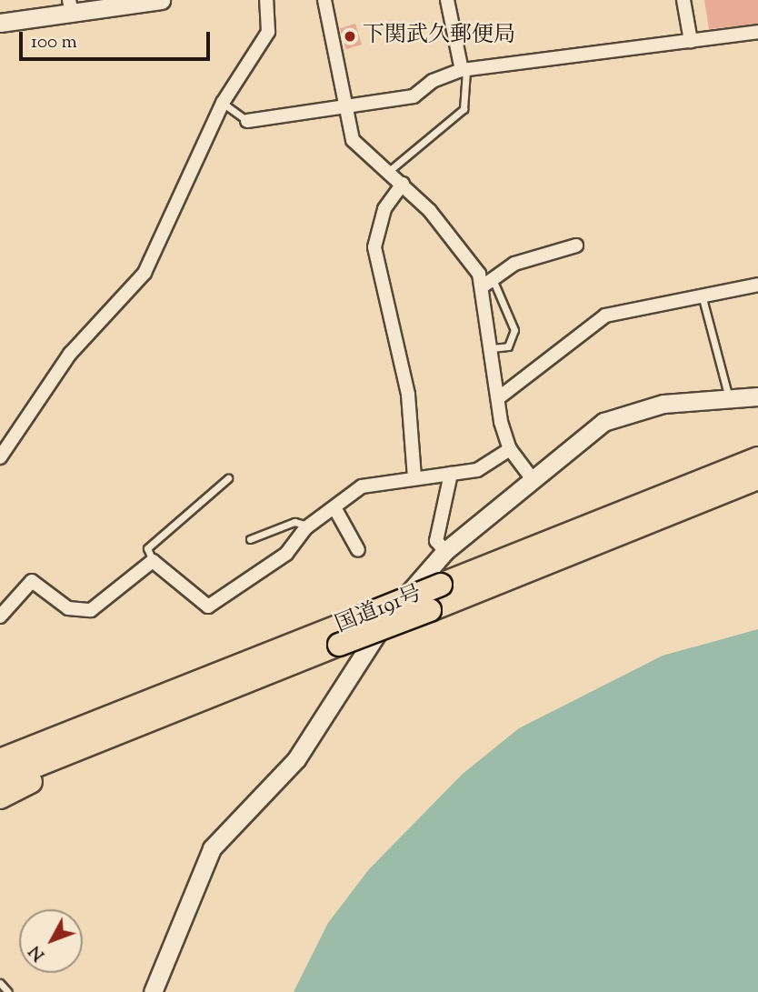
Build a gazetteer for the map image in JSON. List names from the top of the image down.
{
  "streets": {
    "highway": ["国道191号"]
  },
  "places": ["下関武久郵便局"],
  "scale_bar": "100 m",
  "north": "bottom left"
}
